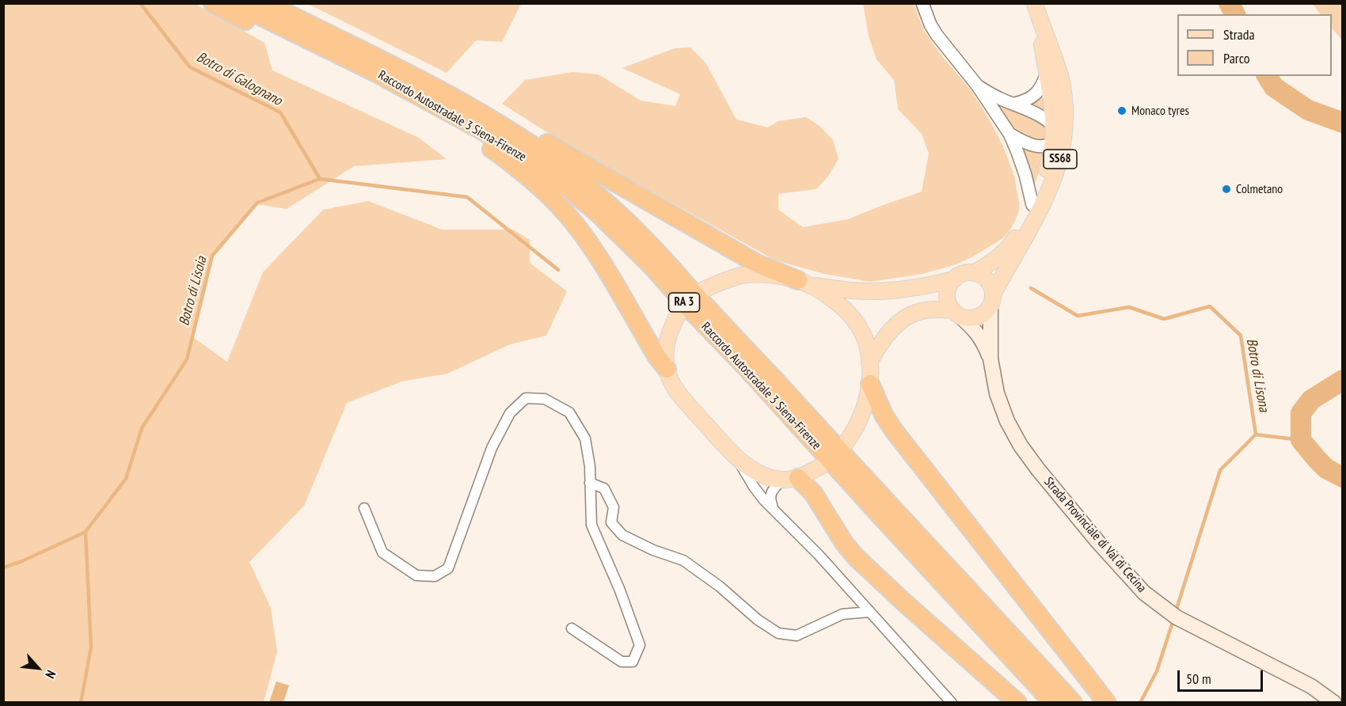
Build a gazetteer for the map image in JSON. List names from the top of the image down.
{
  "streets": {
    "highway": ["Raccordo Autostradale 3 Siena-Firenze", "RA 3"],
    "main road": ["SS68", "Strada Provinciale di Val di Cecina"]
  },
  "crossings": [
    ["SS68", "Strada Provinciale di Val di Cecina"]
  ],
  "water": ["Botro di Galognano", "Botro di Lisoia", "Botro di Lisona"],
  "places": ["Monaco tyres", "Colmetano"],
  "legend": ["Strada", "Parco"],
  "scale_bar": "50 m",
  "north": "bottom right"
}
